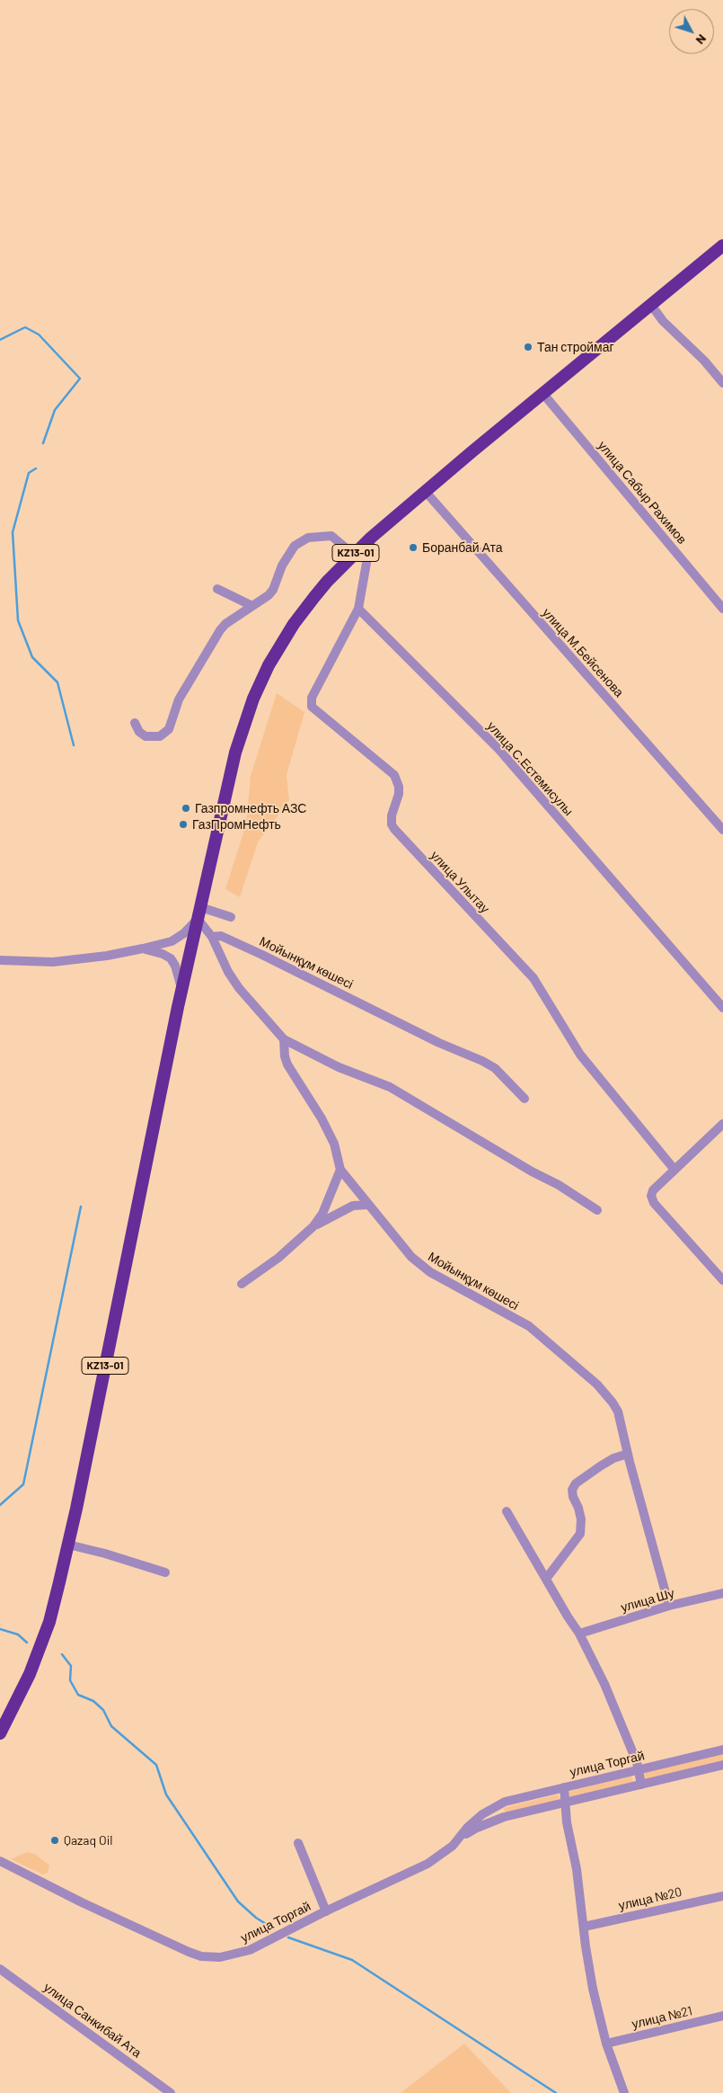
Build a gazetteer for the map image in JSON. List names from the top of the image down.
{
  "streets": {
    "highway": ["KZ13-01"],
    "street": [
      "улица Сабыр Рахимов",
      "улица М.Бейсенова",
      "улица С.Естемисулы",
      "улица Улытау",
      "Мойынқұм көшесі",
      "улица Шу",
      "улица Торгай",
      "улица №20",
      "улица №21",
      "улица Санкибай Ата"
    ]
  },
  "crossings": [
    ["улица Сабыр Рахимов", "KZ13-01"],
    ["KZ13-01", "улица М.Бейсенова"],
    ["улица С.Естемисулы", "улица Улытау"],
    ["Мойынқұм көшесі", "улица Шу"]
  ],
  "places": [
    "Тан строймаг",
    "Боранбай Ата",
    "Газпромнефть АЗС",
    "ГазПромНефть",
    "Qazaq Oil"
  ],
  "north": "bottom right"
}
